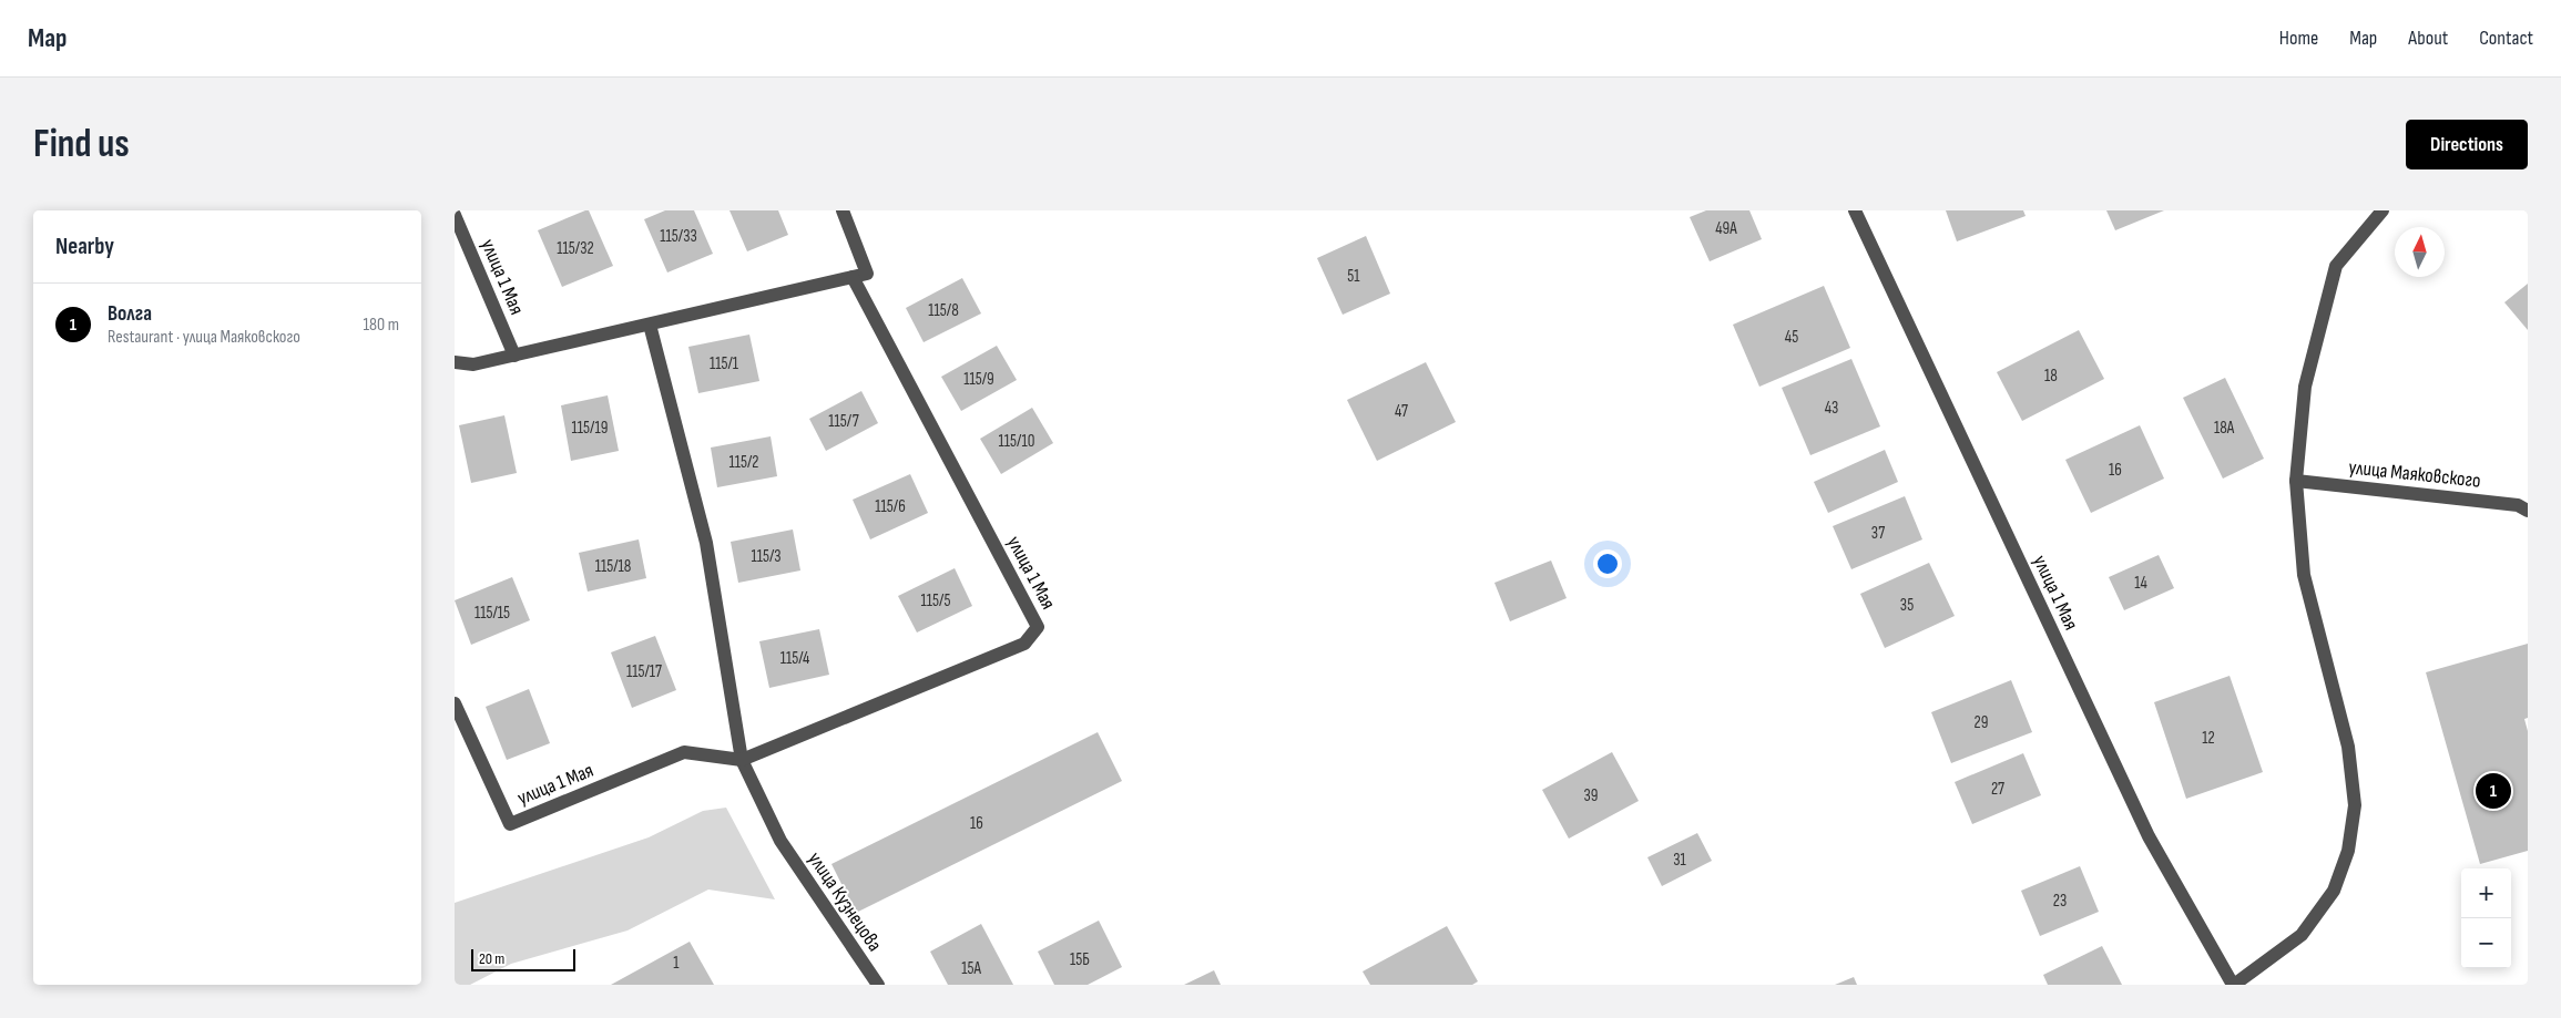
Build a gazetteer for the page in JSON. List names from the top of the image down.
{
  "streets": {
    "street": ["улица 1 Мая", "улица Маяковского", "улица Кузнецова"]
  },
  "crossings": [
    ["улица 1 Мая", "улица Кузнецова"]
  ],
  "house_numbers": [
    "49А",
    "115/33",
    "115/32",
    "51",
    "115/8",
    "45",
    "115/1",
    "18",
    "115/9",
    "43",
    "47",
    "115/7",
    "115/19",
    "18А",
    "115/10",
    "115/2",
    "16",
    "115/6",
    "37",
    "115/3",
    "115/18",
    "14",
    "115/5",
    "35",
    "115/15",
    "115/4",
    "115/17",
    "29",
    "12",
    "27",
    "39",
    "16",
    "31",
    "23",
    "15Б",
    "1",
    "15А"
  ],
  "scale_bar": "20 m",
  "north": "top",
  "page": {
    "header": "Map",
    "nav": [
      "Home",
      "Map",
      "About",
      "Contact"
    ],
    "buttons": "Directions",
    "title": "Find us",
    "heading": "Nearby",
    "list": [
      {
        "mark": "1",
        "name": "Волга",
        "note": "Restaurant · улица Маяковского",
        "value": "180 m"
      }
    ],
    "pins": "1",
    "map_buttons": ["+", "−"],
    "scale": "20 m"
  }
}
